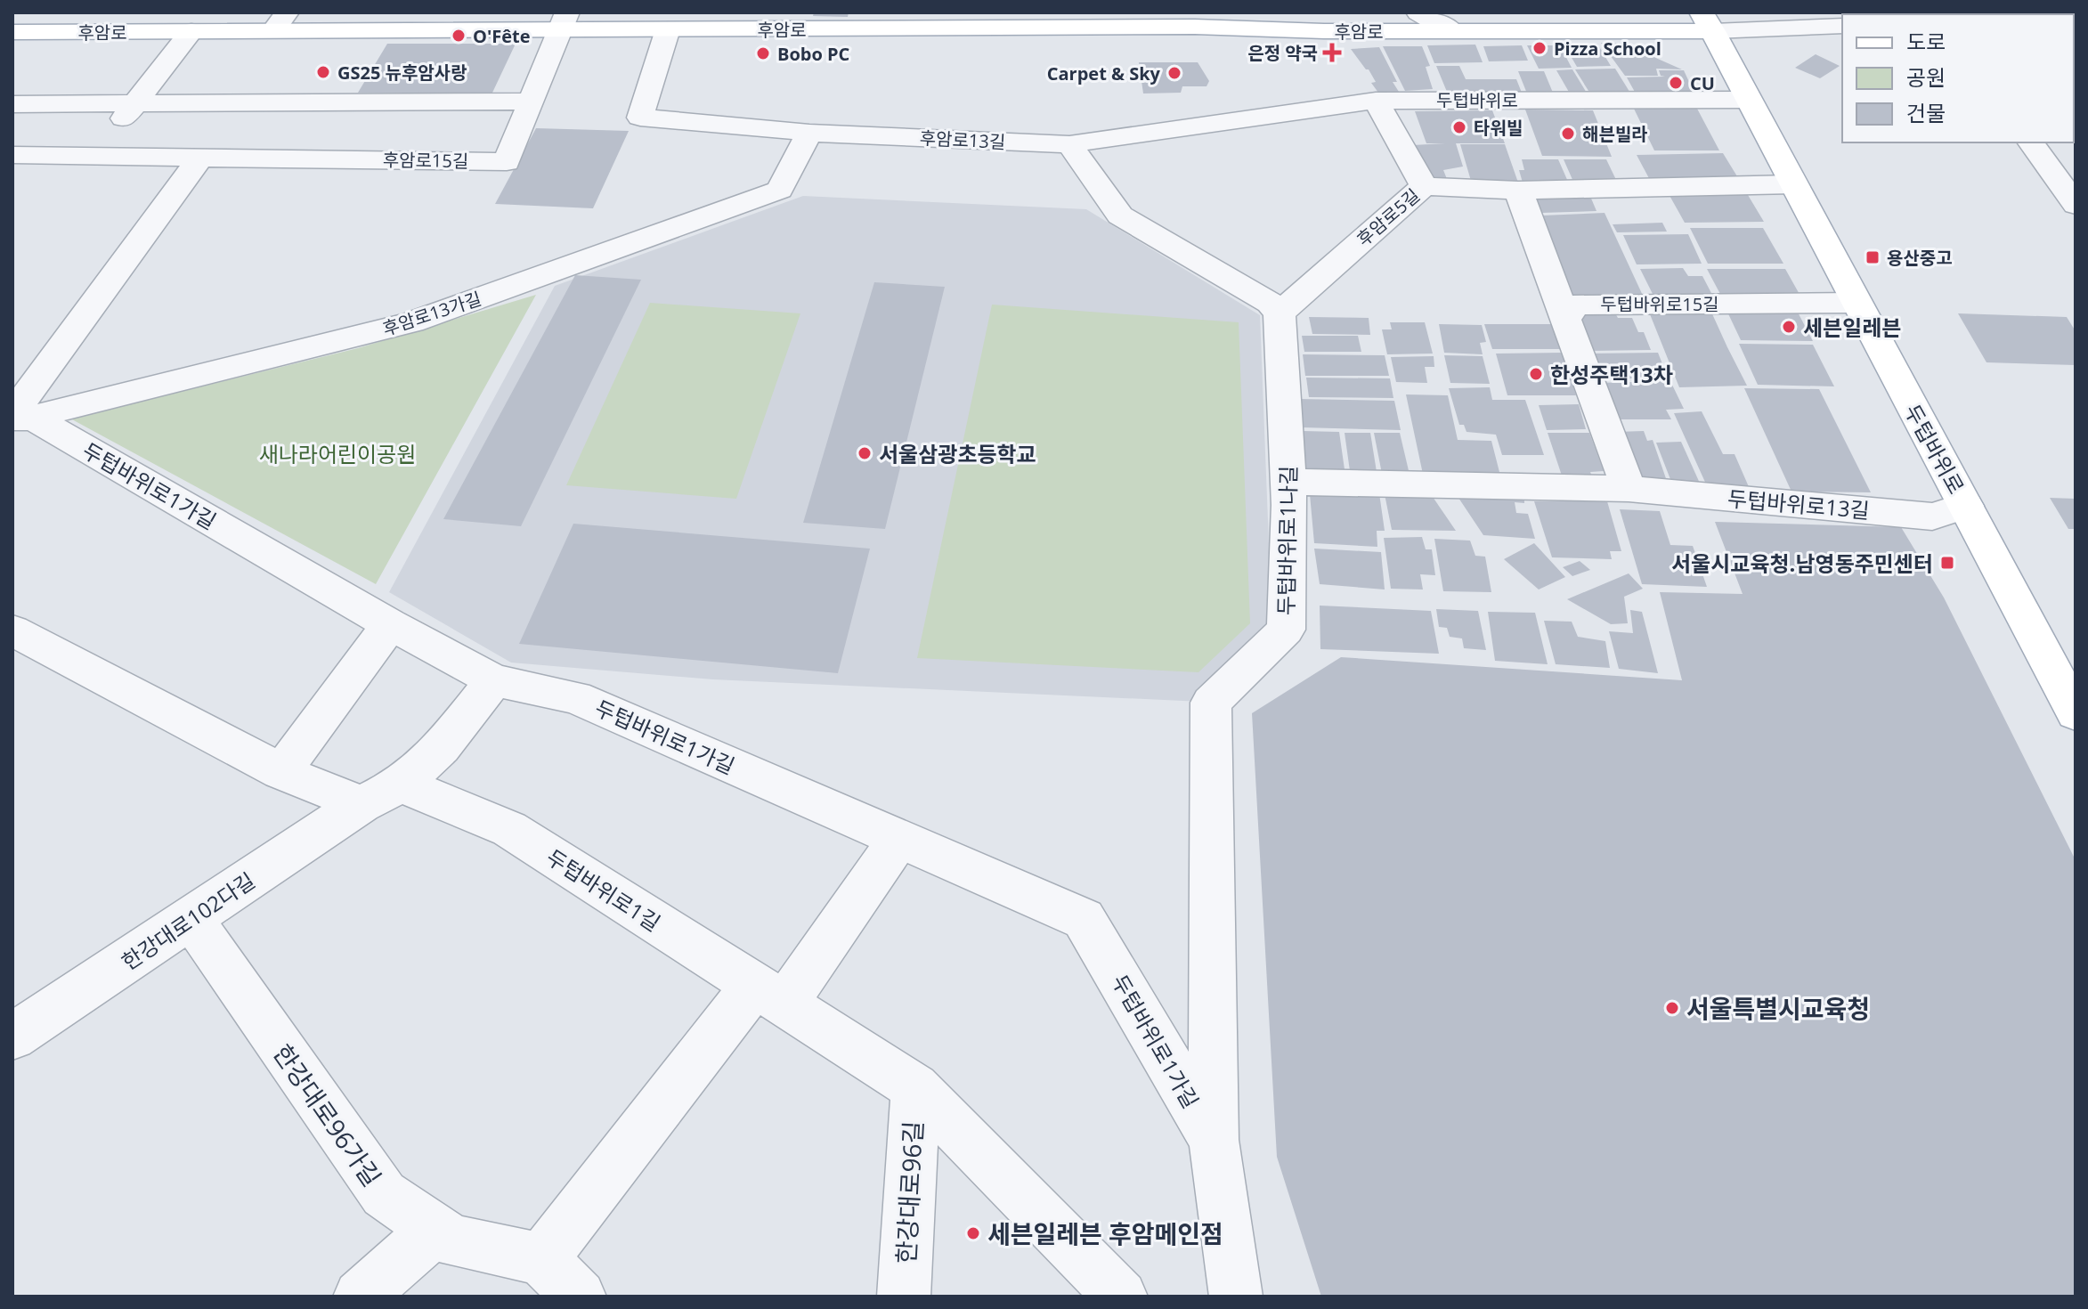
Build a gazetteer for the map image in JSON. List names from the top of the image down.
{
  "streets": {
    "main road": ["후암로", "두텁바위로"],
    "street": [
      "후암로13길",
      "후암로15길",
      "후암로5길",
      "두텁바위로15길",
      "후암로13가길",
      "두텁바위로1가길",
      "두텁바위로13길",
      "두텁바위로1나길",
      "두텁바위로1길",
      "한강대로102다길",
      "한강대로96가길",
      "한강대로96길"
    ]
  },
  "crossings": [
    ["후암로", "두텁바위로"],
    ["후암로", "후암로13길"],
    ["후암로", "후암로15길"],
    ["두텁바위로", "후암로13길"],
    ["두텁바위로", "후암로5길"],
    ["두텁바위로", "두텁바위로15길"],
    ["두텁바위로", "두텁바위로13길"],
    ["후암로13길", "후암로5길"],
    ["후암로13길", "후암로13가길"],
    ["후암로5길", "두텁바위로1나길"],
    ["후암로13가길", "두텁바위로1가길"],
    ["두텁바위로1가길", "두텁바위로1나길"],
    ["두텁바위로13길", "두텁바위로1나길"],
    ["두텁바위로1길", "한강대로96길"],
    ["한강대로102다길", "한강대로96가길"]
  ],
  "parks": ["새나라어린이공원"],
  "places": {
    "other": [
      "O'Fête",
      "Pizza School",
      "Bobo PC",
      "GS25 뉴후암사랑",
      "Carpet & Sky",
      "CU",
      "타워빌",
      "해븐빌라",
      "세븐일레븐",
      "한성주택13차",
      "서울삼광초등학교",
      "서울특별시교육청",
      "세븐일레븐 후암메인점"
    ],
    "health": ["은정 약국"],
    "transit": ["용산중고", "서울시교육청.남영동주민센터"]
  },
  "legend": ["도로", "공원", "건물"]
}
